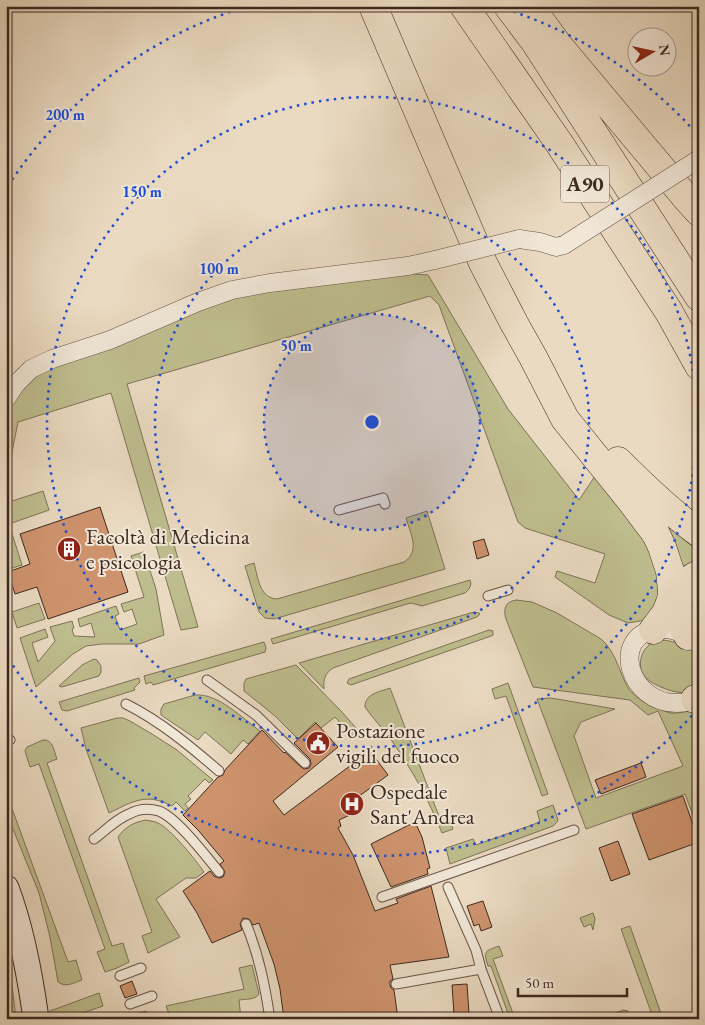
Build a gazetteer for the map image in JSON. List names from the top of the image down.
{
  "streets": {
    "highway": ["A90"]
  },
  "places": {
    "building": ["Facoltà di Medicina e psicologia"],
    "public building": ["Postazione vigili del fuoco"],
    "hospital": ["Ospedale Sant'Andrea"]
  },
  "scale_bar": "50 m",
  "north": "right",
  "rings": [
    "200 m",
    "150 m",
    "100 m",
    "50 m"
  ]
}
